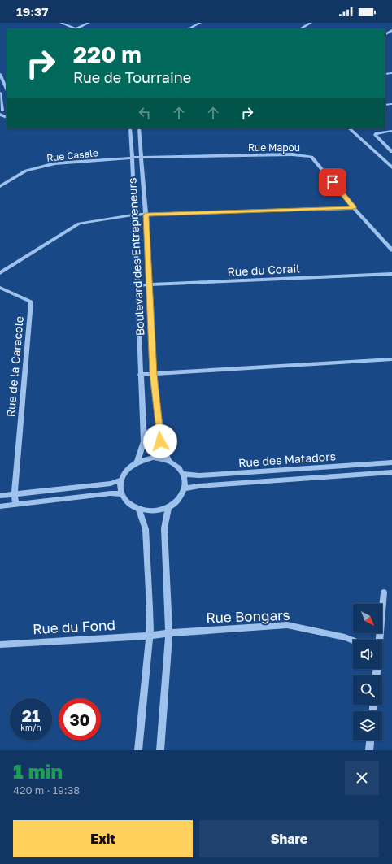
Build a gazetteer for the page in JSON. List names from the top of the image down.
{
  "streets": {
    "street": [
      "Rue Mapou",
      "Rue Casale",
      "Boulevard des Entrepreneurs",
      "Rue du Corail",
      "Rue de la Caracole",
      "Rue des Matadors",
      "Rue Bongars",
      "Rue du Fond"
    ]
  },
  "crossings": [
    ["Rue Mapou", "Rue Casale"],
    ["Rue Mapou", "Boulevard des Entrepreneurs"],
    ["Rue Casale", "Boulevard des Entrepreneurs"],
    ["Boulevard des Entrepreneurs", "Rue du Corail"],
    ["Boulevard des Entrepreneurs", "Rue des Matadors"],
    ["Rue Bongars", "Rue du Fond"]
  ],
  "north": "bottom right",
  "page": {
    "status": "19:37",
    "turn": ["220 m", "Rue de Tourraine"],
    "speed": "21 km/h",
    "limit": "30",
    "heading": ["1 min", "420 m · 19:38"],
    "buttons": ["Exit", "Share"]
  }
}
